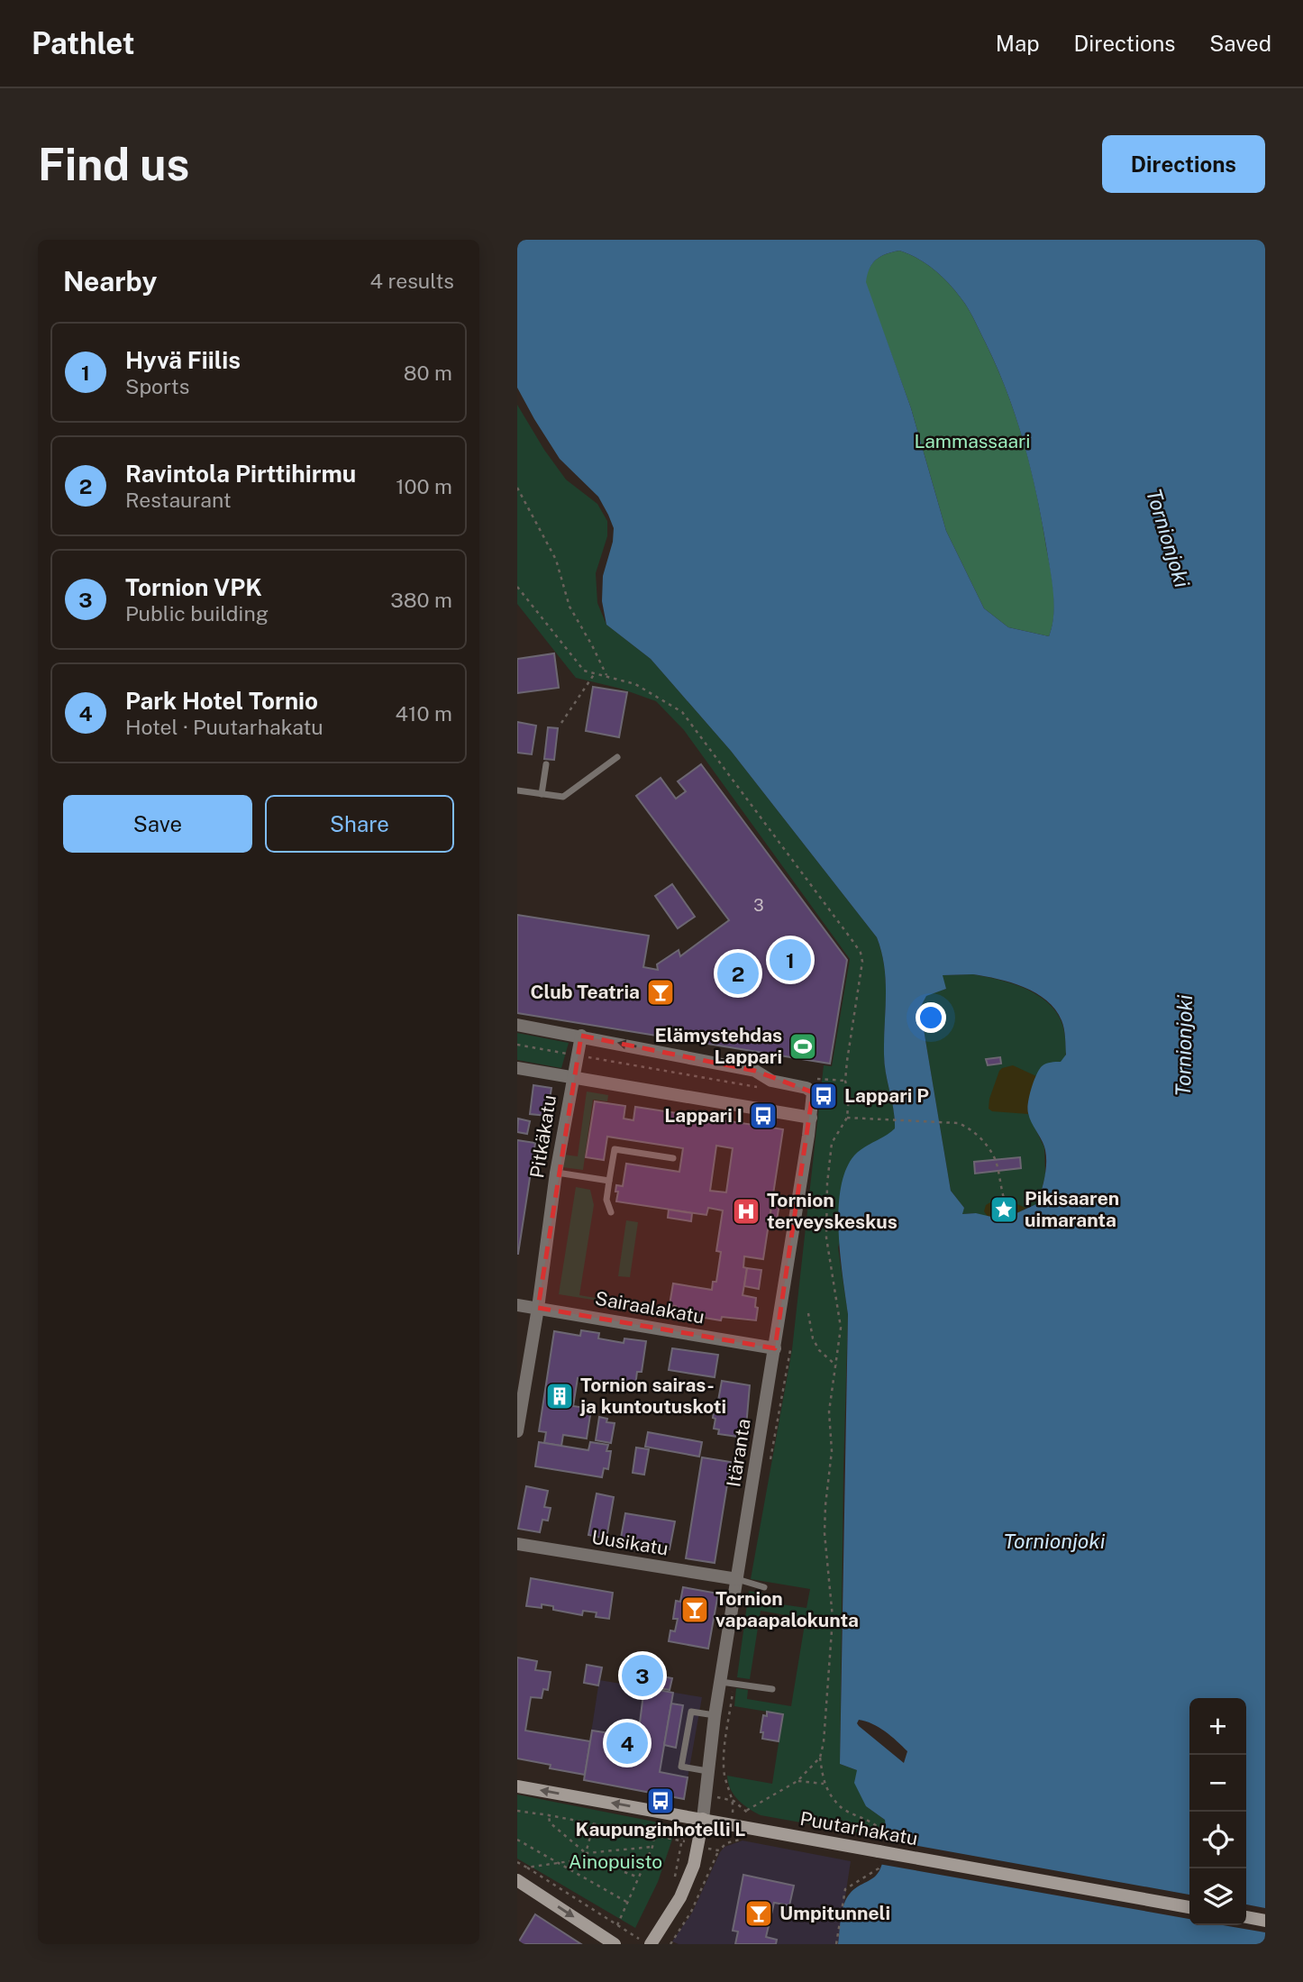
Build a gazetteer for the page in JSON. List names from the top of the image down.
{
  "streets": {
    "street": [
      "Pitkäkatu",
      "Sairaalakatu",
      "Itäranta",
      "Uusikatu",
      "Puutarhakatu"
    ]
  },
  "crossings": [
    ["Pitkäkatu", "Sairaalakatu"],
    ["Pitkäkatu", "Itäranta"],
    ["Sairaalakatu", "Itäranta"],
    ["Itäranta", "Uusikatu"],
    ["Itäranta", "Puutarhakatu"]
  ],
  "water": ["Tornionjoki"],
  "parks": ["Lammassaari", "Ainopuisto"],
  "places": {
    "bar": ["Club Teatria", "Tornion vapaapalokunta", "Umpitunneli"],
    "sports": ["Elämystehdas Lappari"],
    "bus stop": ["Lappari P", "Lappari I", "Kaupunginhotelli L"],
    "place": ["Pikisaaren uimaranta"],
    "hospital": ["Tornion terveyskeskus"],
    "building": ["Tornion sairas- ja kuntoutuskoti"]
  },
  "house_numbers": ["3"],
  "page": {
    "header": "Pathlet",
    "nav": ["Map", "Directions", "Saved"],
    "buttons": [
      "Directions",
      ["Save", "Share"]
    ],
    "title": "Find us",
    "heading": ["Nearby", "4 results"],
    "list": [
      {
        "mark": "1",
        "name": "Hyvä Fiilis",
        "note": "Sports",
        "value": "80 m"
      },
      {
        "mark": "2",
        "name": "Ravintola Pirttihirmu",
        "note": "Restaurant",
        "value": "100 m"
      },
      {
        "mark": "3",
        "name": "Tornion VPK",
        "note": "Public building",
        "value": "380 m"
      },
      {
        "mark": "4",
        "name": "Park Hotel Tornio",
        "note": "Hotel · Puutarhakatu",
        "value": "410 m"
      }
    ],
    "pins": [
      "1",
      "2",
      "3",
      "4"
    ],
    "map_buttons": ["+", "−"]
  }
}
